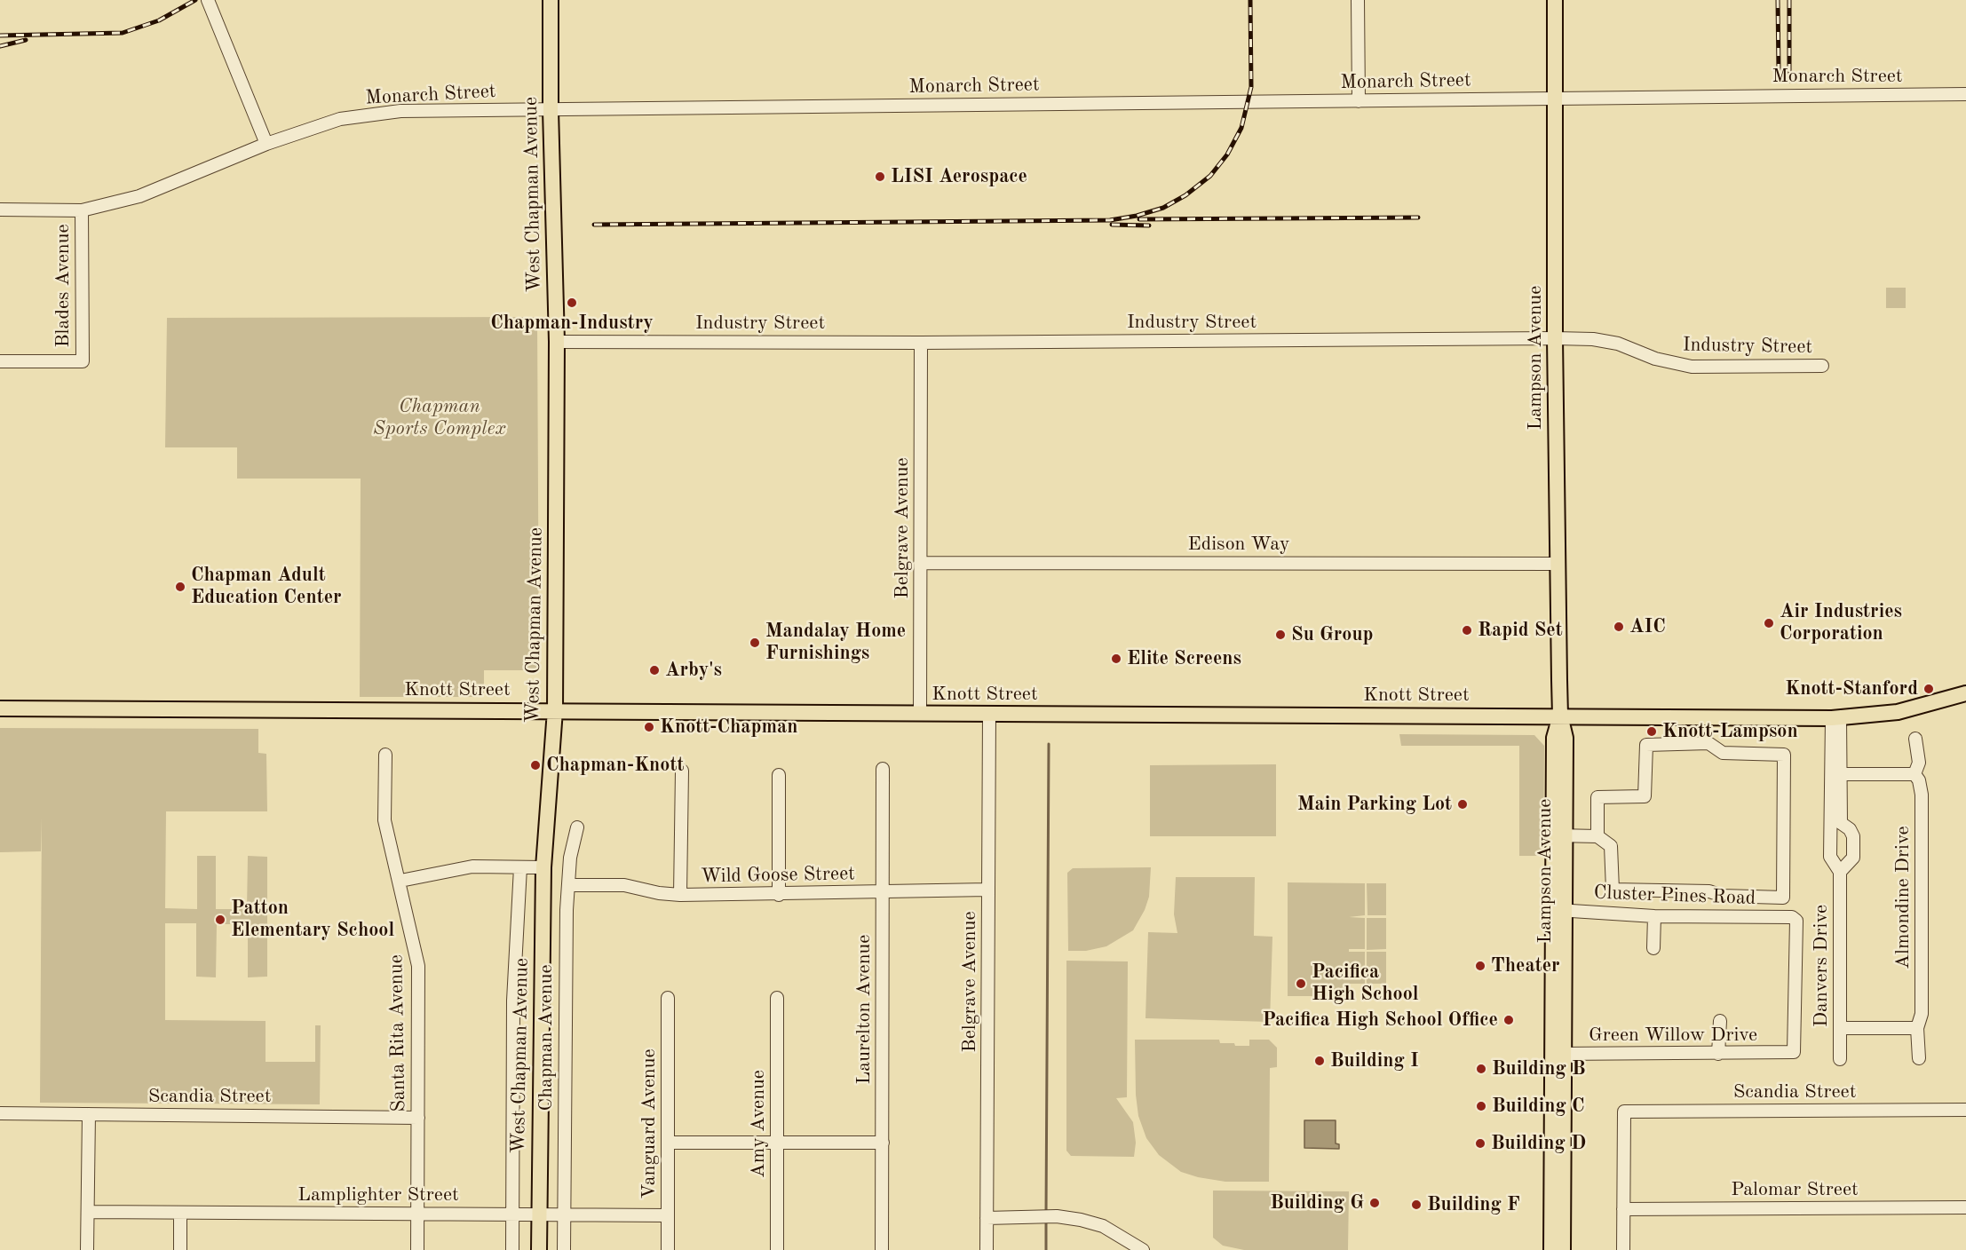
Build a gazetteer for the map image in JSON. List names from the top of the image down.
{
  "streets": {
    "main road": ["West Chapman Avenue", "Lampson Avenue", "Knott Street"],
    "street": [
      "Monarch Street",
      "Blades Avenue",
      "Industry Street",
      "Belgrave Avenue",
      "Edison Way",
      "Wild Goose Street",
      "Cluster Pines Road",
      "Almondine Drive",
      "Danvers Drive",
      "Laurelton Avenue",
      "Santa Rita Avenue",
      "Green Willow Drive",
      "Chapman Avenue",
      "Scandia Street",
      "Vanguard Avenue",
      "Amy Avenue",
      "Palomar Street",
      "Lamplighter Street"
    ]
  },
  "crossings": [
    ["Monarch Street", "West Chapman Avenue"],
    ["Monarch Street", "Blades Avenue"],
    ["Monarch Street", "Lampson Avenue"],
    ["West Chapman Avenue", "Industry Street"],
    ["West Chapman Avenue", "Knott Street"],
    ["West Chapman Avenue", "Lamplighter Street"],
    ["Industry Street", "Lampson Avenue"],
    ["Industry Street", "Belgrave Avenue"],
    ["Lampson Avenue", "Edison Way"],
    ["Lampson Avenue", "Knott Street"],
    ["Lampson Avenue", "Cluster Pines Road"],
    ["Lampson Avenue", "Green Willow Drive"],
    ["Belgrave Avenue", "Edison Way"],
    ["Belgrave Avenue", "Knott Street"],
    ["Belgrave Avenue", "Wild Goose Street"],
    ["Knott Street", "Danvers Drive"],
    ["Wild Goose Street", "Laurelton Avenue"],
    ["Wild Goose Street", "Chapman Avenue"],
    ["Cluster Pines Road", "Green Willow Drive"],
    ["Santa Rita Avenue", "Scandia Street"],
    ["Santa Rita Avenue", "Lamplighter Street"],
    ["Chapman Avenue", "Lamplighter Street"],
    ["Scandia Street", "Palomar Street"],
    ["Vanguard Avenue", "Lamplighter Street"]
  ],
  "parks": ["Chapman Sports Complex"],
  "places": [
    "LISI Aerospace",
    "Chapman-Industry",
    "Chapman Adult Education Center",
    "Air Industries Corporation",
    "AIC",
    "Rapid Set",
    "Su Group",
    "Mandalay Home Furnishings",
    "Elite Screens",
    "Arby's",
    "Knott-Stanford",
    "Knott-Chapman",
    "Knott-Lampson",
    "Chapman-Knott",
    "Main Parking Lot",
    "Patton Elementary School",
    "Theater",
    "Pacifica High School",
    "Pacifica High School Office",
    "Building I",
    "Building B",
    "Building C",
    "Building D",
    "Building G",
    "Building F"
  ]
}
